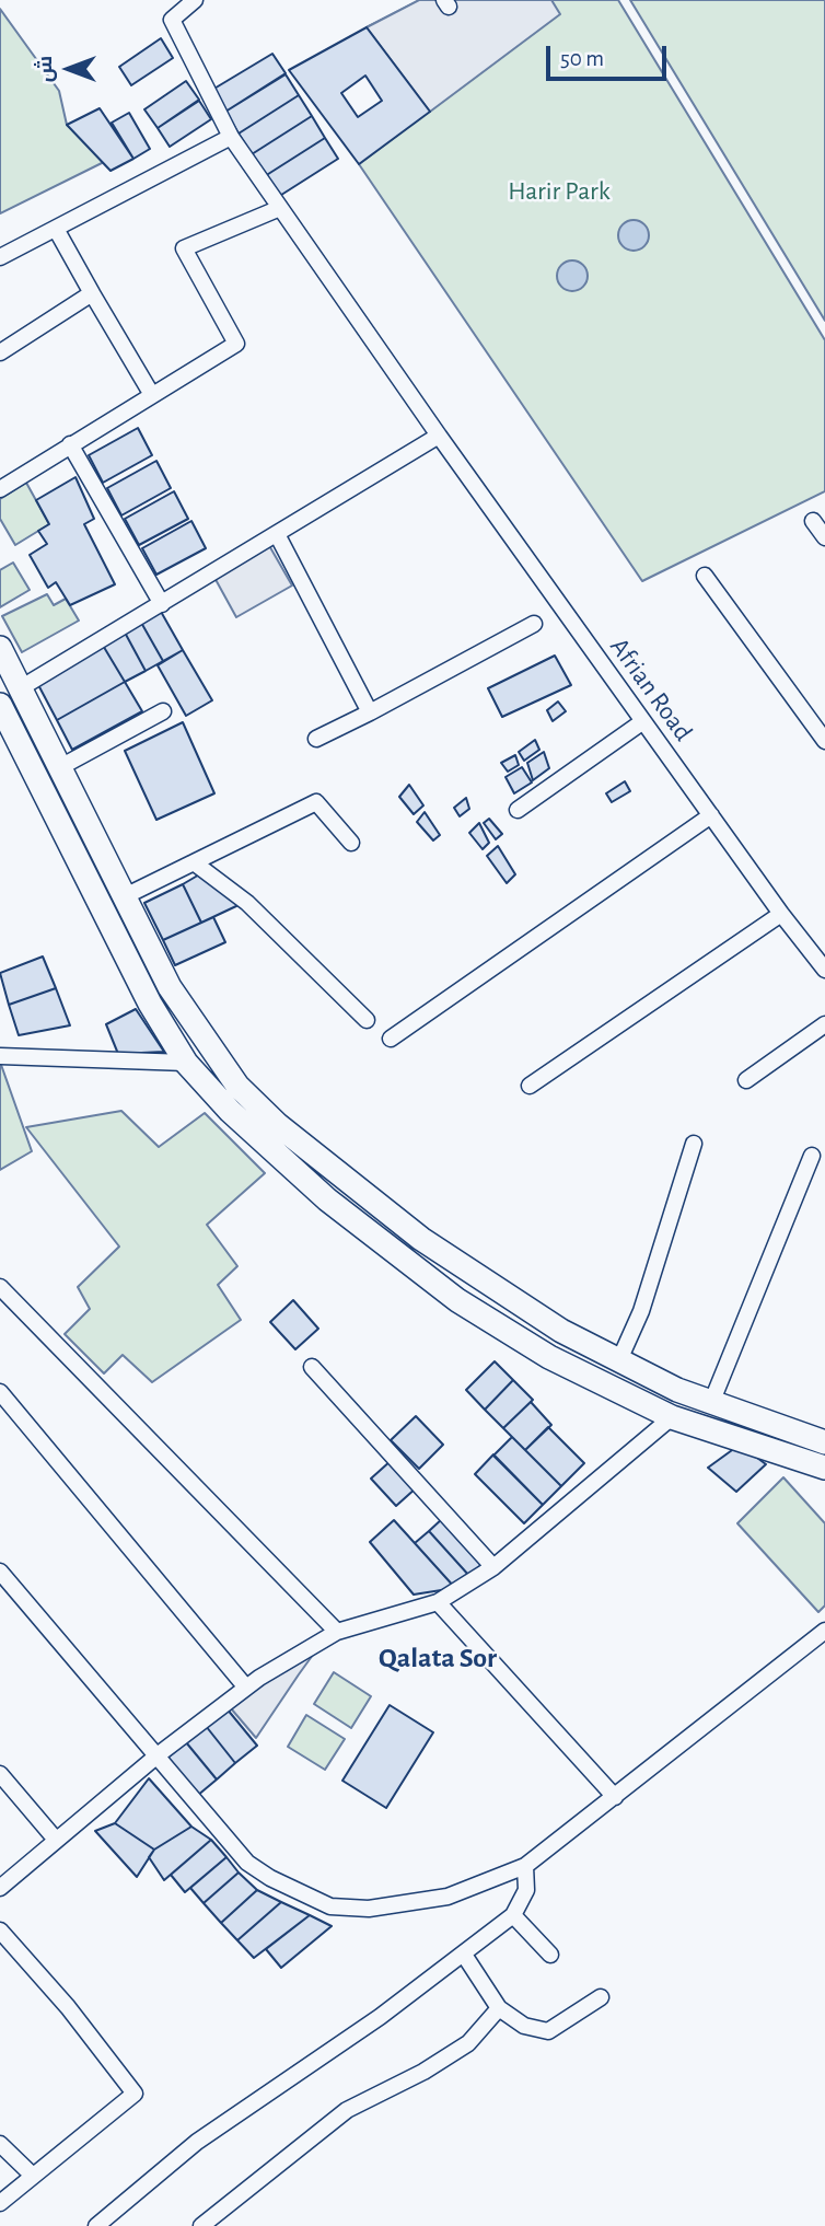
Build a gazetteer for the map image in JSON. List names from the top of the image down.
{
  "streets": {
    "street": ["Afrian Road"]
  },
  "districts": ["Qalata Sor"],
  "parks": ["Harir Park"],
  "scale_bar": "50 m",
  "north": "left"
}
